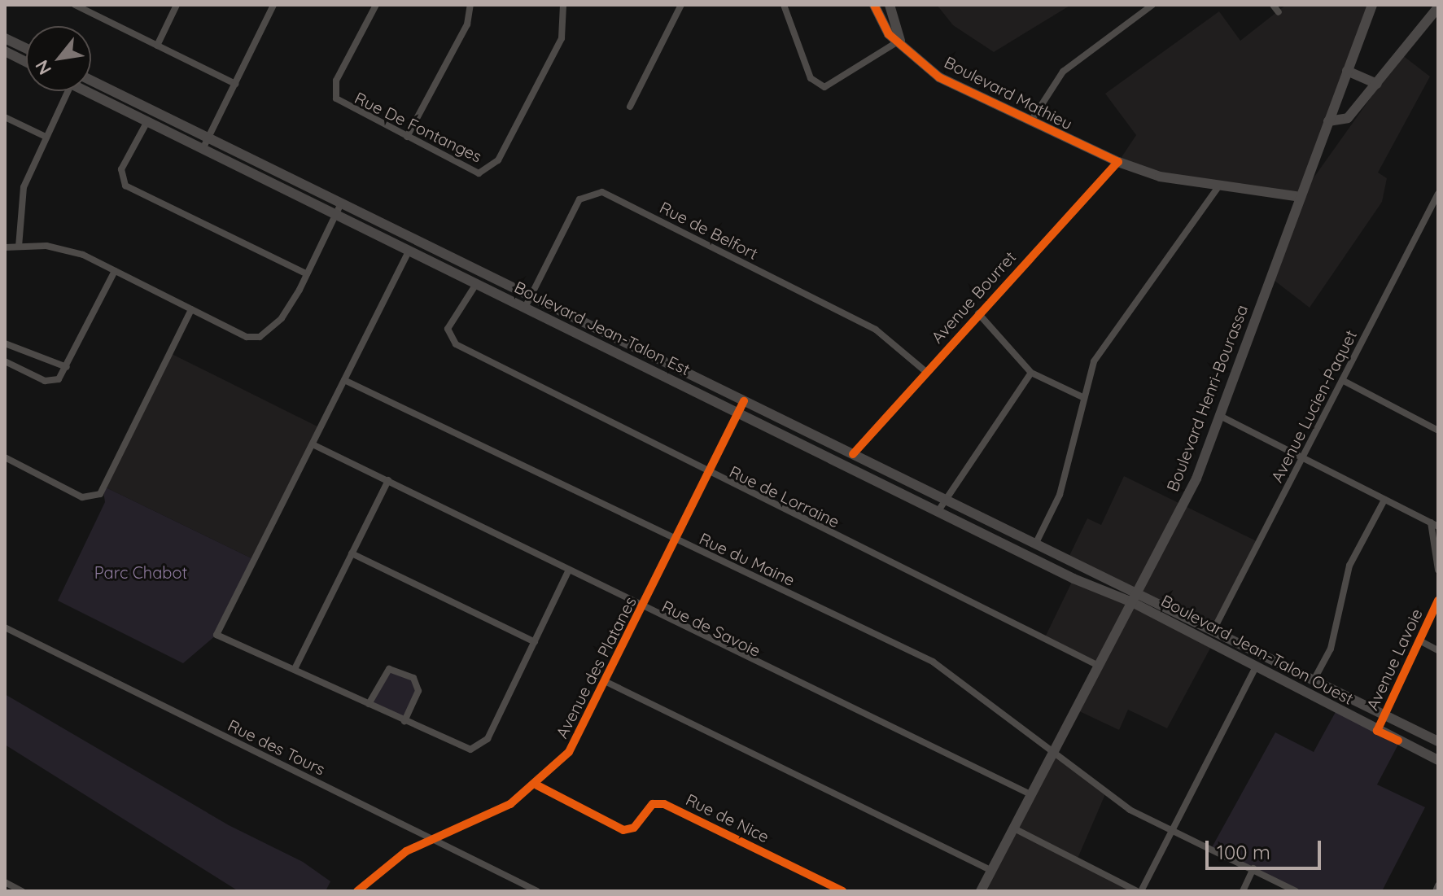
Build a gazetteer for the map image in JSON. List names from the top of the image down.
{
  "streets": {
    "street": [
      "Boulevard Mathieu",
      "Rue De Fontanges",
      "Rue de Belfort",
      "Avenue Bourret",
      "Boulevard Jean-Talon Est",
      "Boulevard Henri-Bourassa",
      "Avenue Lucien-Paquet",
      "Rue de Lorraine",
      "Rue du Maine",
      "Rue de Savoie",
      "Boulevard Jean-Talon Ouest",
      "Avenue Lavoie",
      "Avenue des Platanes",
      "Rue des Tours",
      "Rue de Nice"
    ]
  },
  "crossings": [
    ["Boulevard Mathieu", "Avenue Bourret"],
    ["Boulevard Mathieu", "Boulevard Henri-Bourassa"],
    ["Rue de Belfort", "Avenue Bourret"],
    ["Rue de Belfort", "Boulevard Jean-Talon Est"],
    ["Avenue Bourret", "Boulevard Jean-Talon Est"],
    ["Boulevard Jean-Talon Est", "Boulevard Henri-Bourassa"],
    ["Boulevard Jean-Talon Est", "Rue de Lorraine"],
    ["Boulevard Jean-Talon Est", "Boulevard Jean-Talon Ouest"],
    ["Boulevard Jean-Talon Est", "Avenue des Platanes"],
    ["Boulevard Henri-Bourassa", "Rue de Lorraine"],
    ["Boulevard Henri-Bourassa", "Rue du Maine"],
    ["Boulevard Henri-Bourassa", "Rue de Savoie"],
    ["Boulevard Henri-Bourassa", "Boulevard Jean-Talon Ouest"],
    ["Avenue Lucien-Paquet", "Boulevard Jean-Talon Ouest"],
    ["Rue de Lorraine", "Avenue des Platanes"],
    ["Rue du Maine", "Avenue des Platanes"],
    ["Rue de Savoie", "Avenue des Platanes"],
    ["Boulevard Jean-Talon Ouest", "Avenue Lavoie"],
    ["Avenue des Platanes", "Rue des Tours"],
    ["Avenue des Platanes", "Rue de Nice"]
  ],
  "parks": ["Parc Chabot"],
  "scale_bar": "100 m",
  "north": "bottom left"
}
